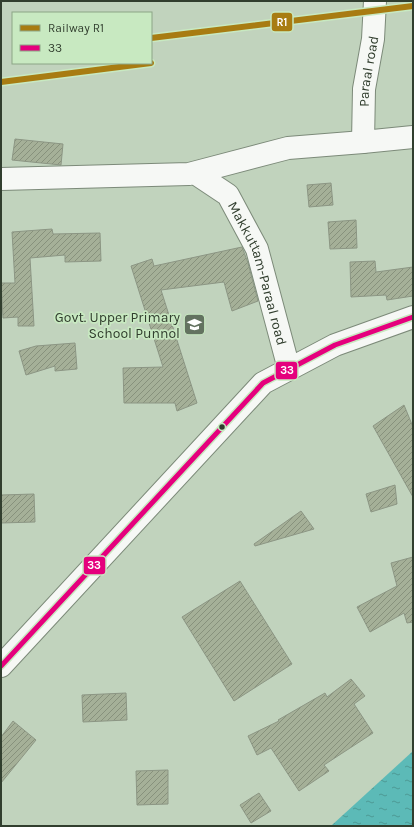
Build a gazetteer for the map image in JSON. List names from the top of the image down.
{
  "streets": {
    "main road": ["Paraal road", "Makkuttam-Paraal road"]
  },
  "places": {
    "school or university": ["Govt. Upper Primary School Punnol"]
  },
  "lines": ["rail line R1", "transit line 33"],
  "legend": ["Railway R1", "33"]
}
